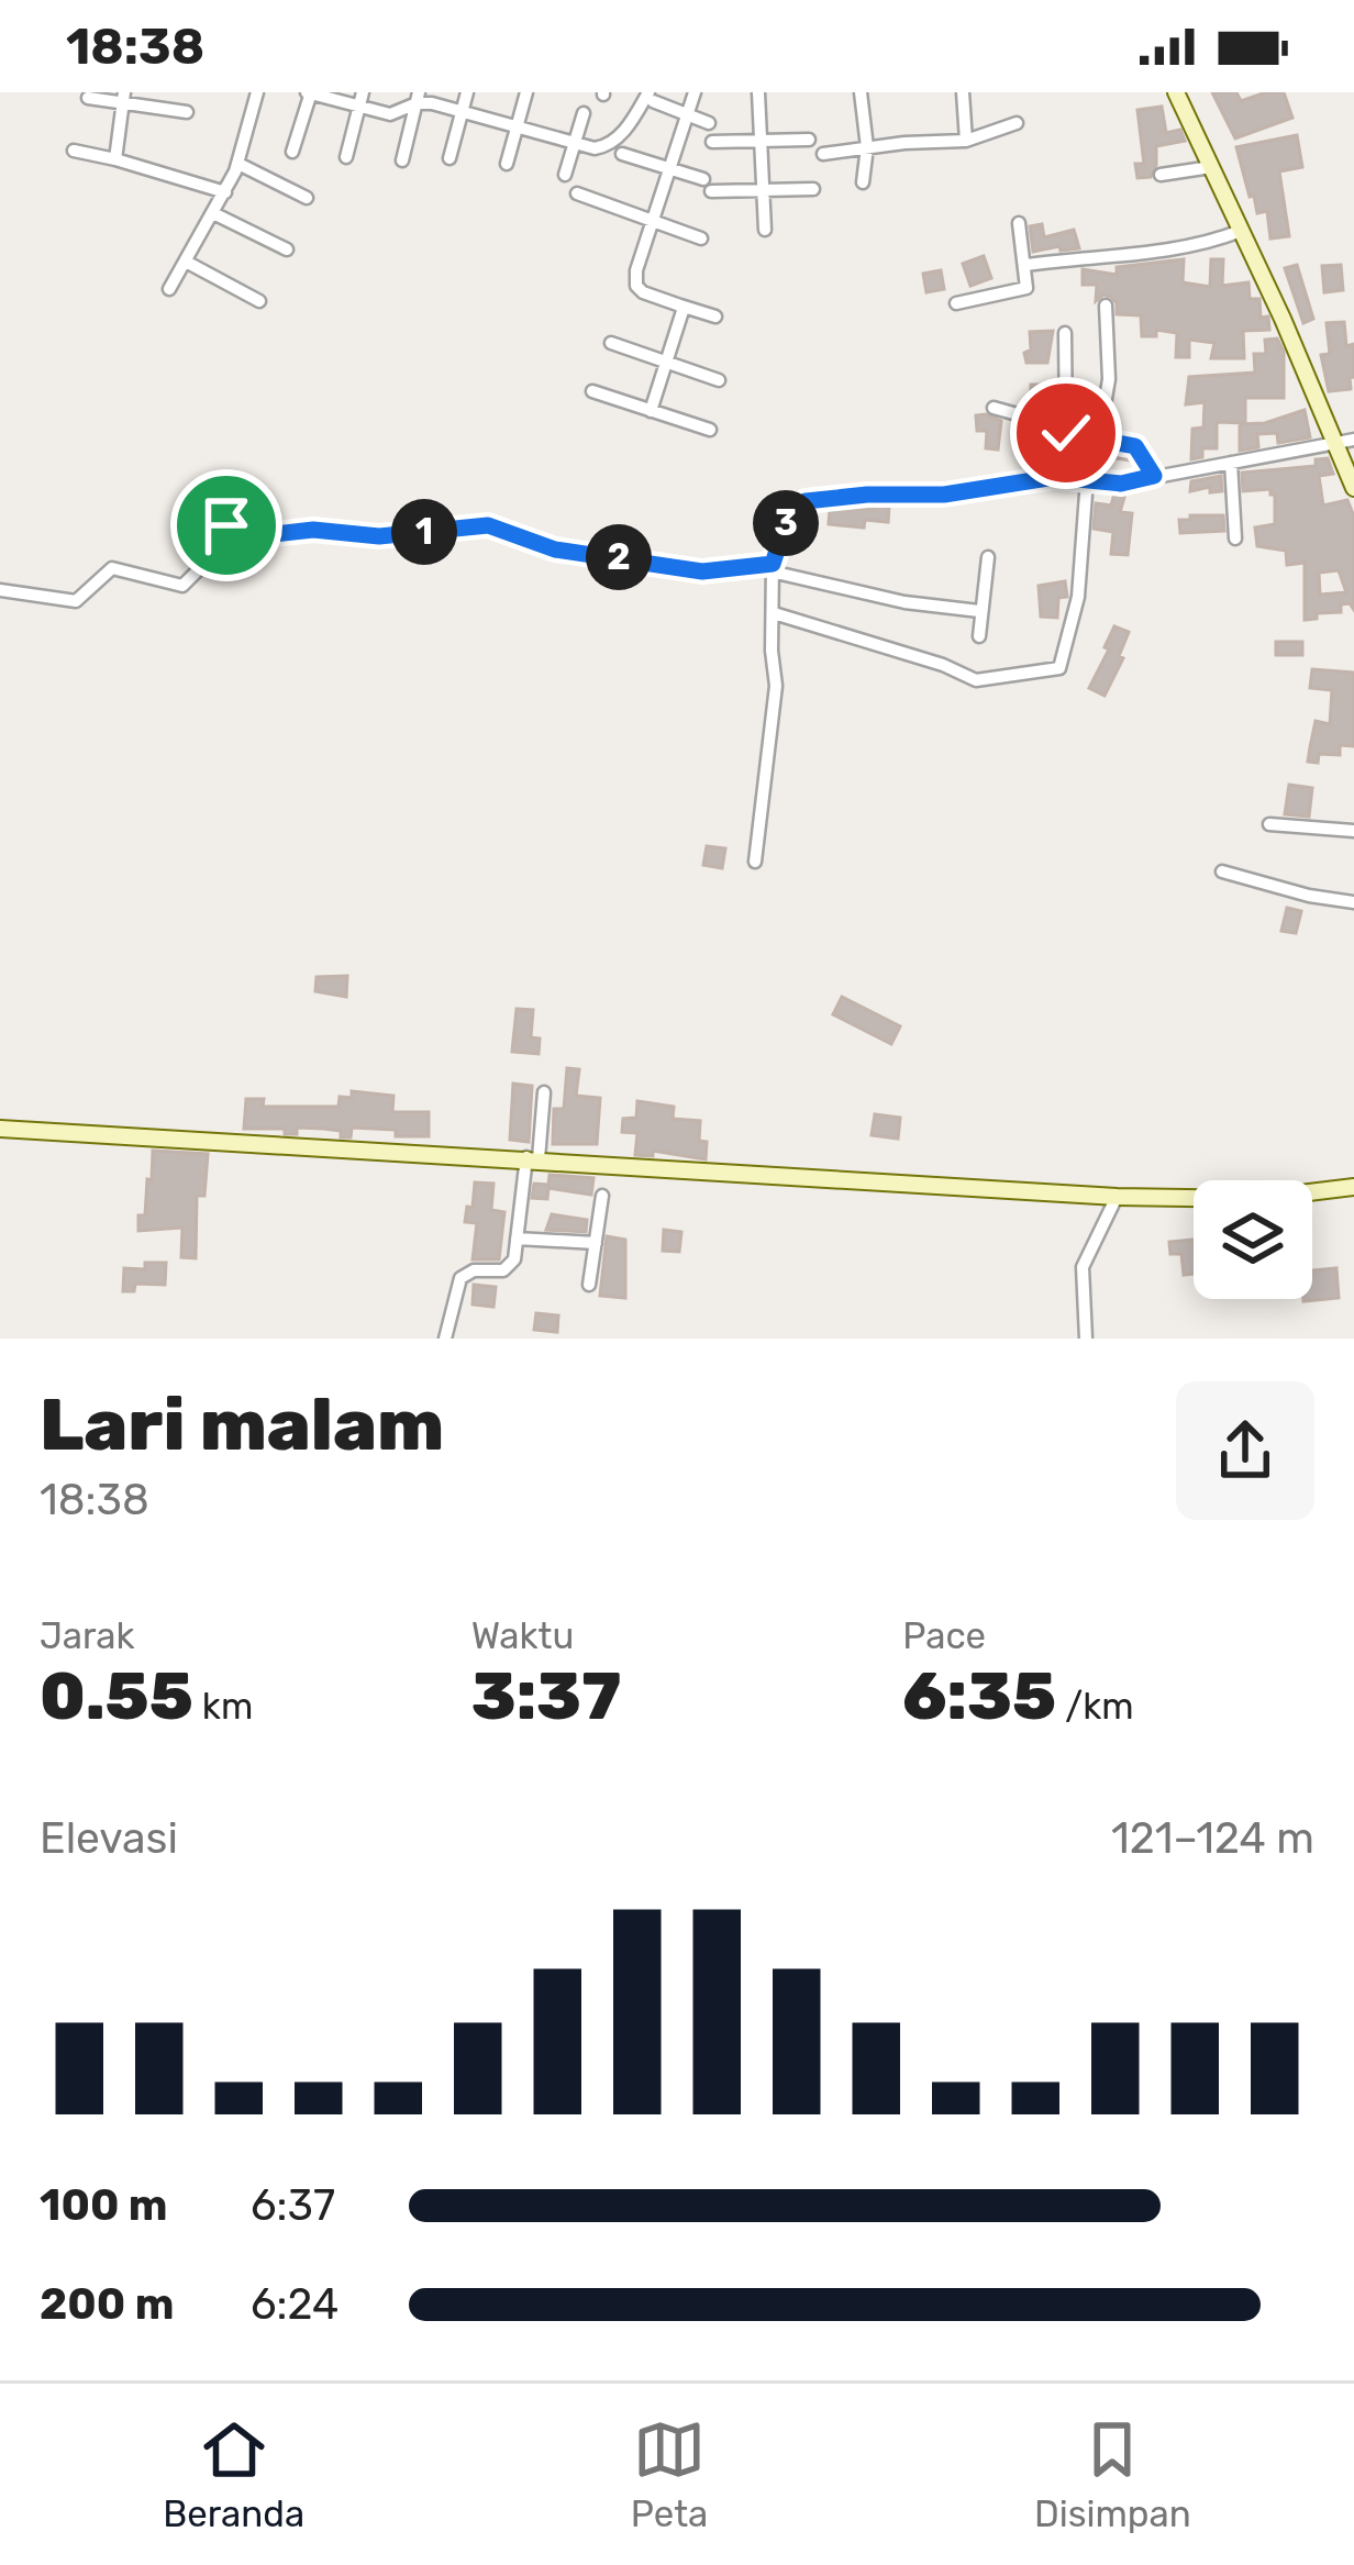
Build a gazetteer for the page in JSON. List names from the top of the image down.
{
  "page": {
    "status": "18:38",
    "pins": ["3", "1", "2"],
    "heading": ["Lari malam", "18:38"],
    "stats": [
      ["Jarak", "0.55 km"],
      ["Waktu", "3:37"],
      ["Pace", "6:35 /km"]
    ],
    "chart": ["Elevasi", "121–124 m"],
    "list": [
      {
        "name": "100 m",
        "note": "6:37"
      },
      {
        "name": "200 m",
        "note": "6:24"
      }
    ],
    "tabs": ["Beranda", "Peta", "Disimpan"]
  }
}
